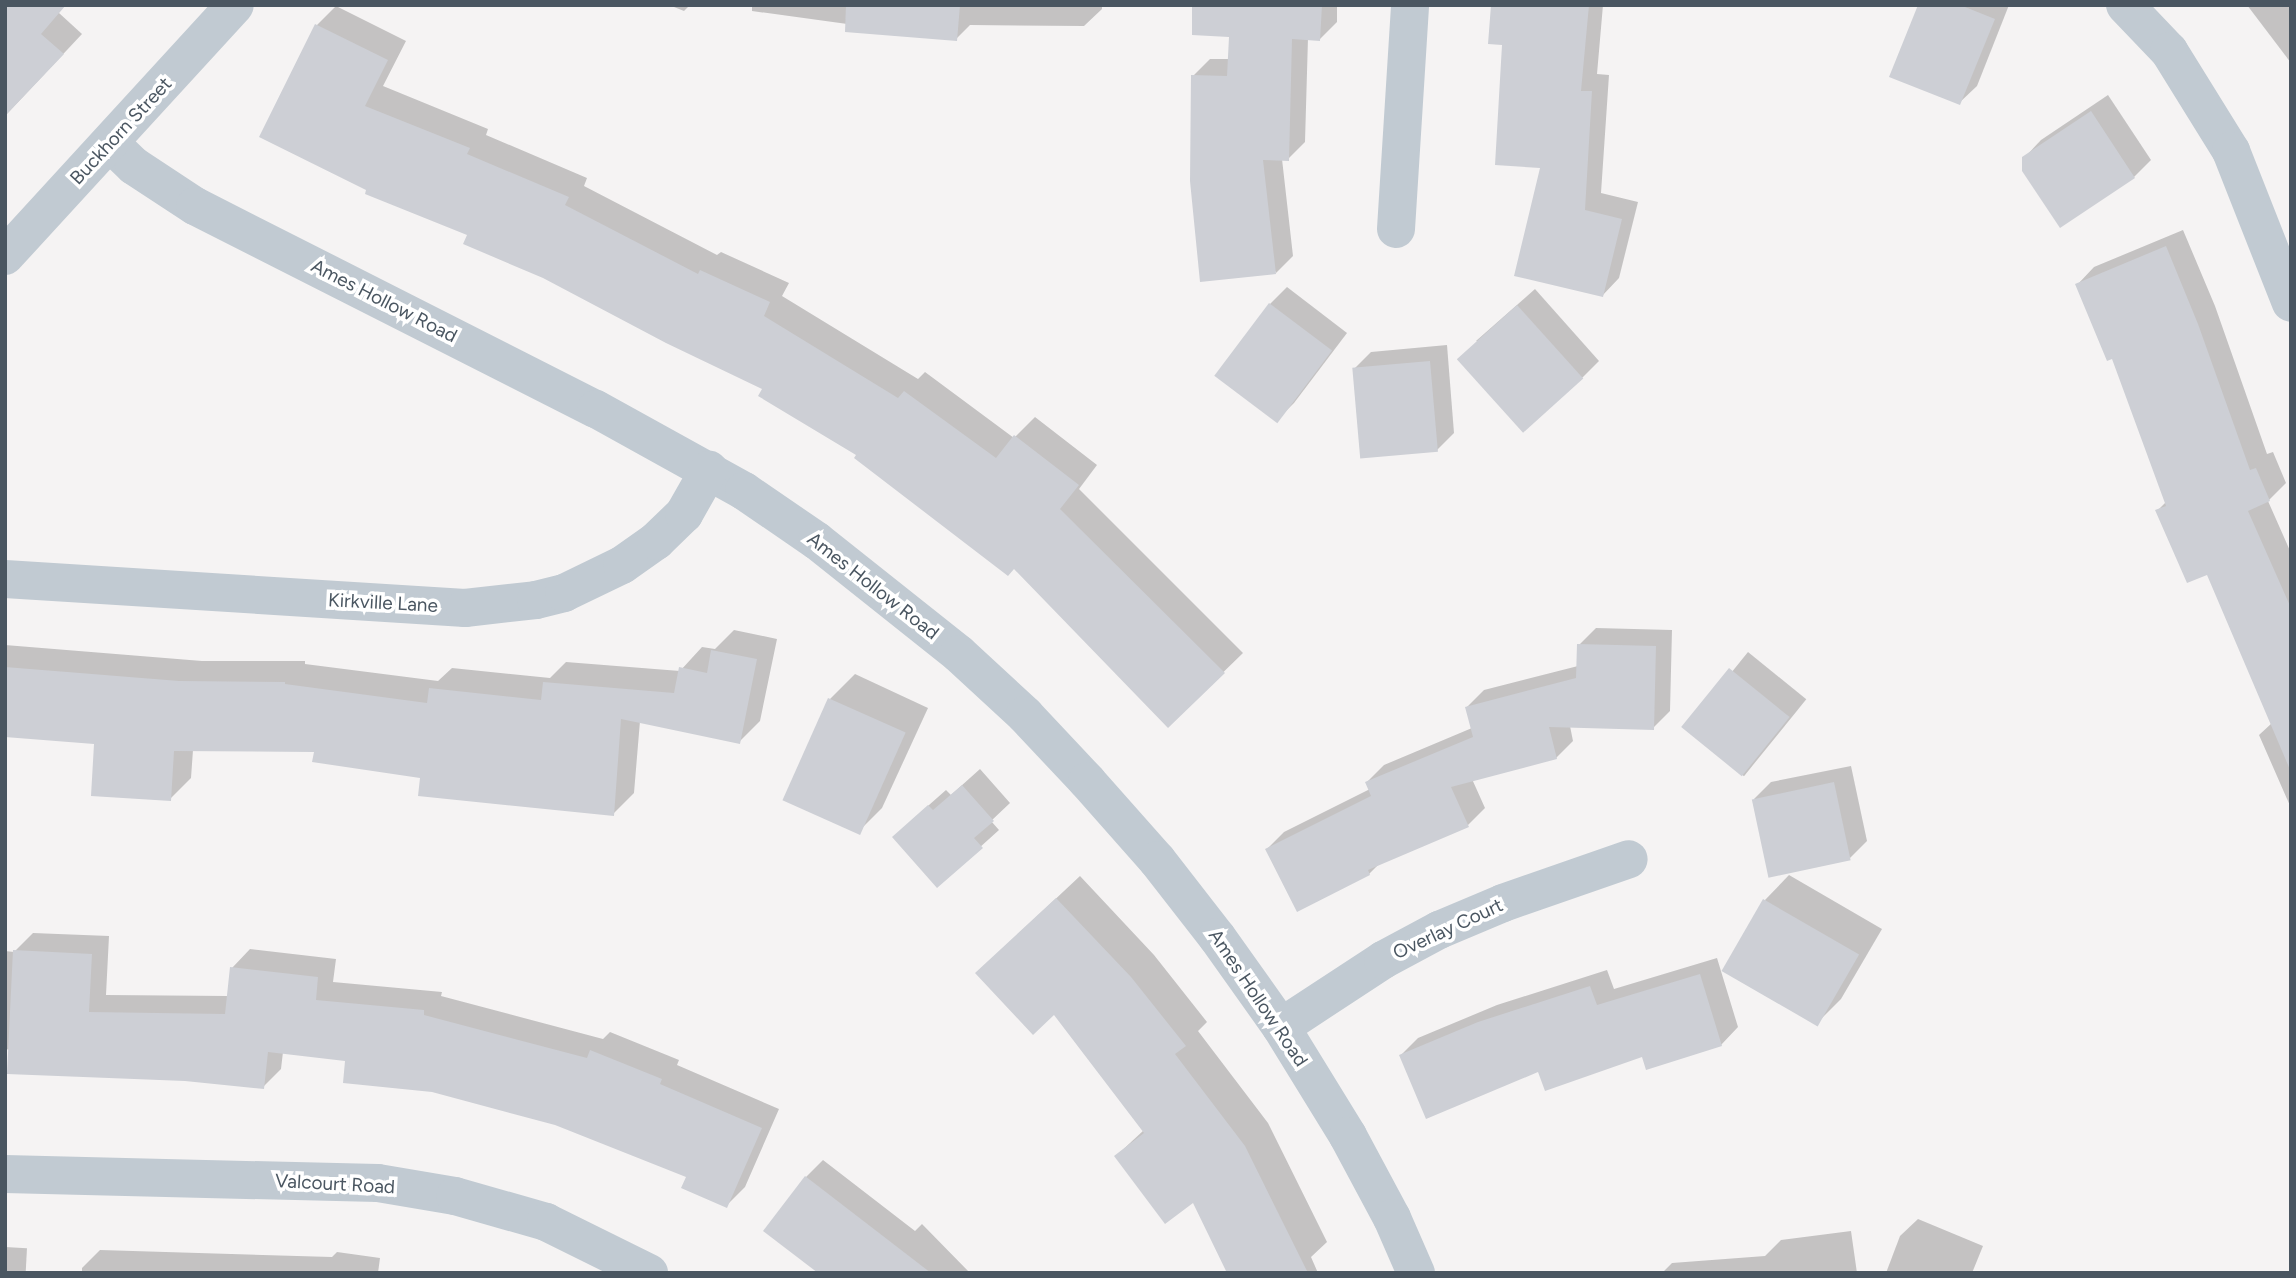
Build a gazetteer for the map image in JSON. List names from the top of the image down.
{
  "streets": {
    "street": [
      "Buckhorn Street",
      "Ames Hollow Road",
      "Kirkville Lane",
      "Overlay Court",
      "Valcourt Road"
    ]
  },
  "crossings": [
    ["Buckhorn Street", "Ames Hollow Road"],
    ["Ames Hollow Road", "Kirkville Lane"],
    ["Ames Hollow Road", "Overlay Court"]
  ]
}
